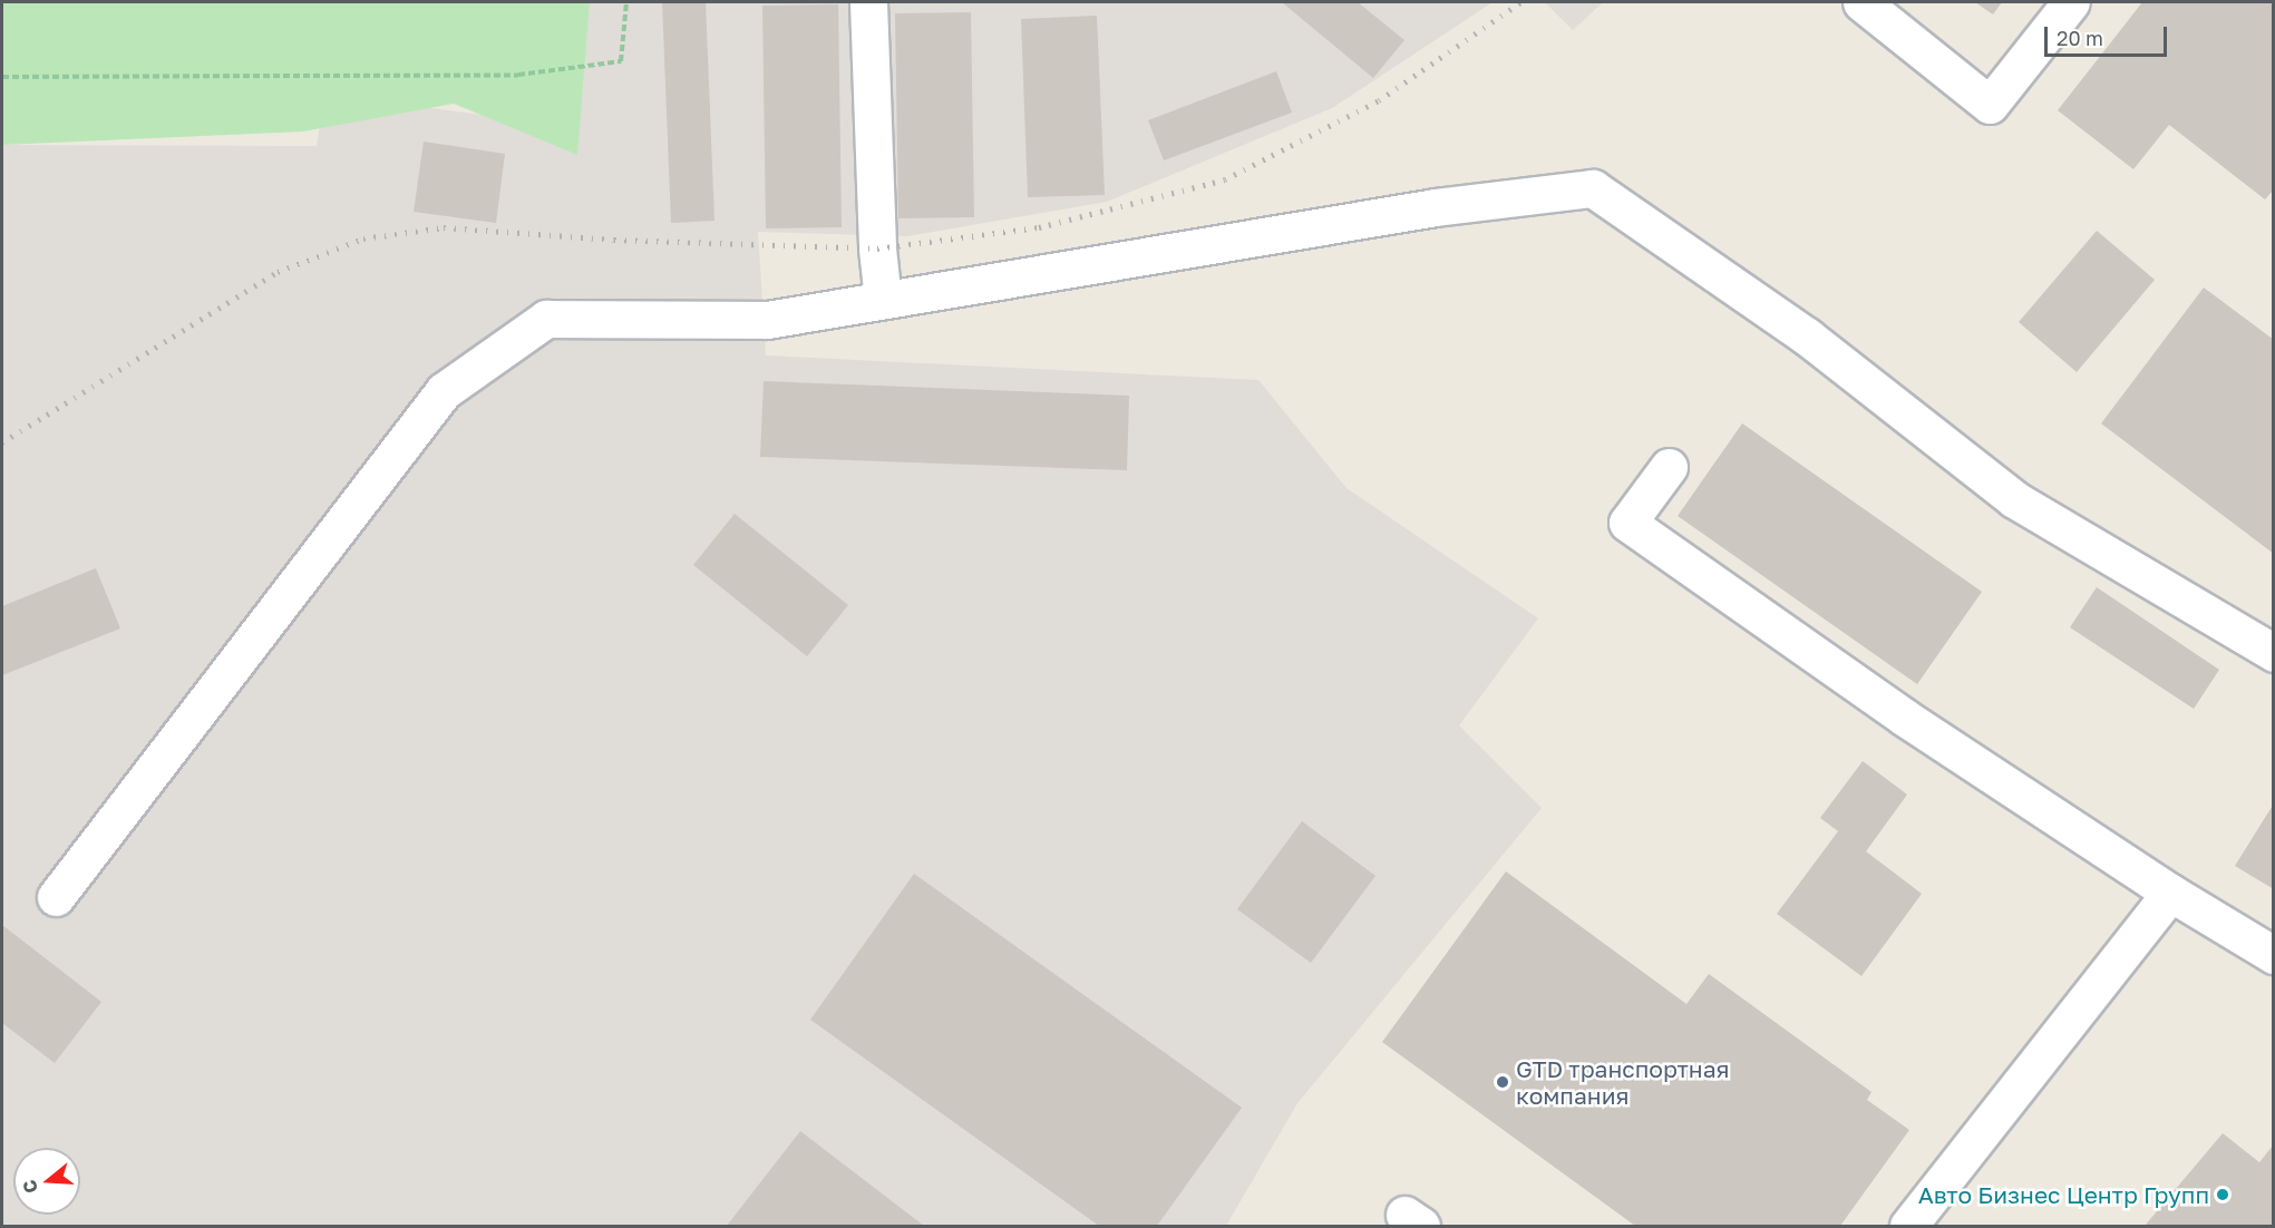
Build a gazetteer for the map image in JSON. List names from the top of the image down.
{
  "places": ["GTD транспортная компания", "Авто Бизнес Центр Групп"],
  "scale_bar": "20 m",
  "north": "left"
}
